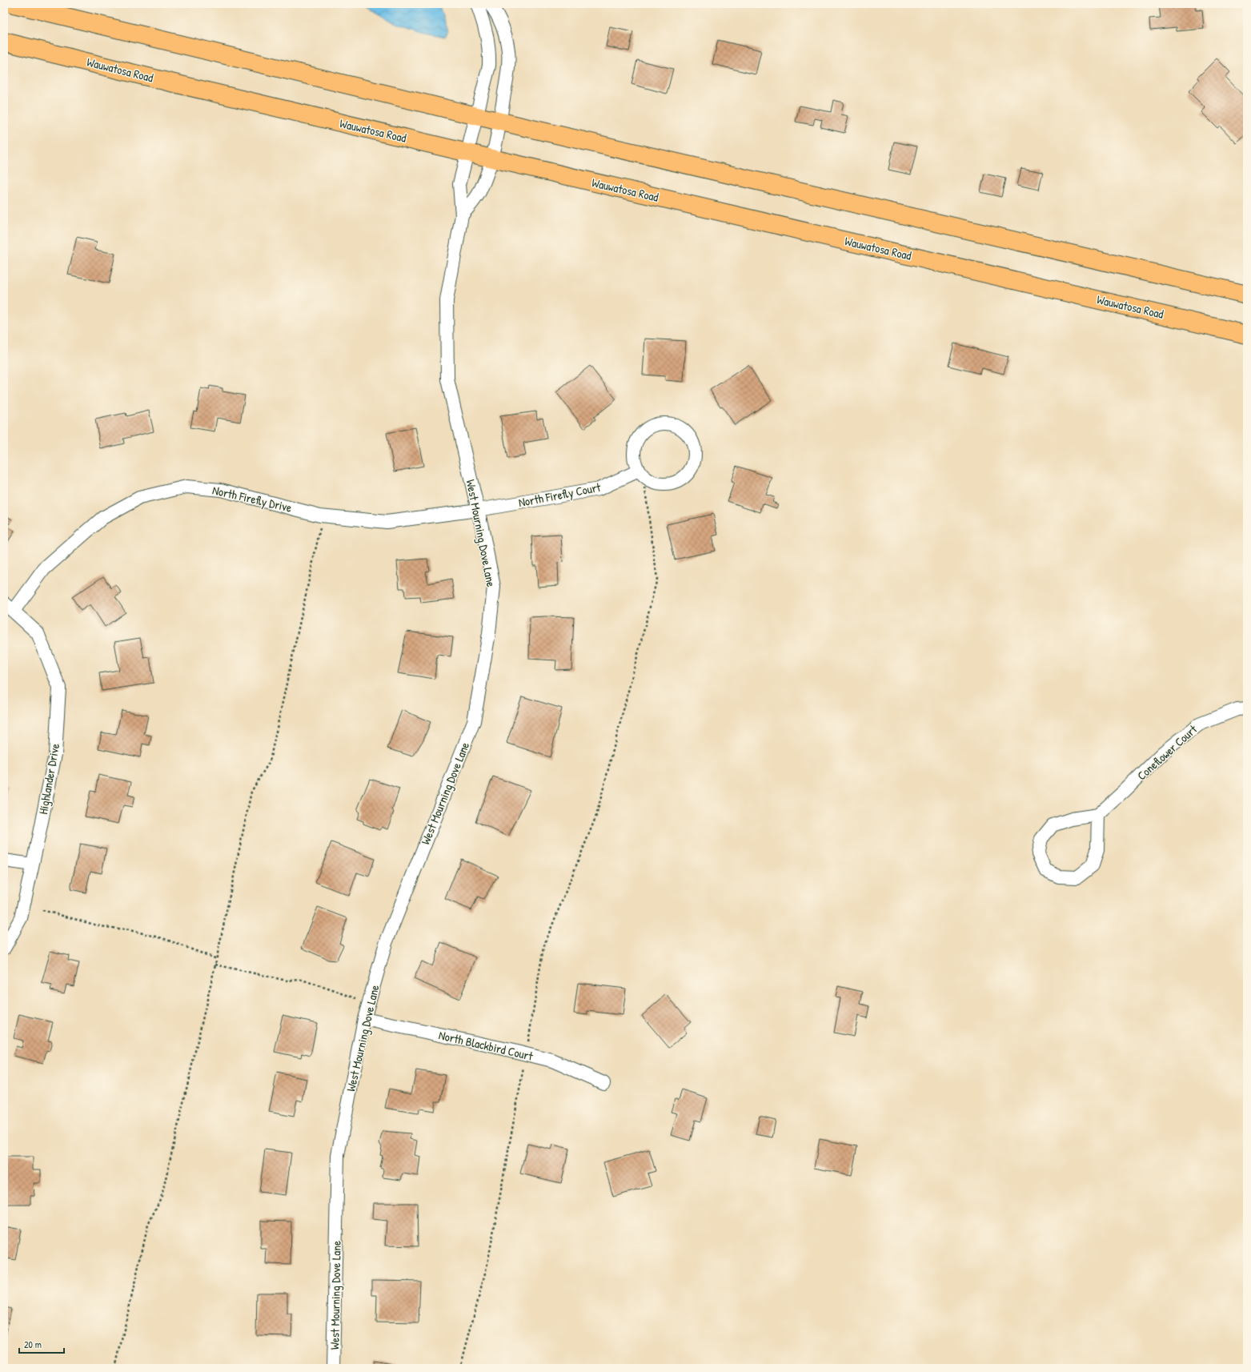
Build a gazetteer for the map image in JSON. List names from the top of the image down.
{
  "streets": {
    "main road": ["Wauwatosa Road"],
    "street": [
      "North Firefly Court",
      "North Firefly Drive",
      "West Mourning Dove Lane",
      "Coneflower Court",
      "Highlander Drive",
      "North Blackbird Court"
    ]
  },
  "crossings": [
    ["North Firefly Court", "North Firefly Drive"],
    ["North Firefly Court", "West Mourning Dove Lane"],
    ["North Firefly Drive", "West Mourning Dove Lane"],
    ["North Firefly Drive", "Highlander Drive"],
    ["West Mourning Dove Lane", "North Blackbird Court"]
  ],
  "scale_bar": "20 m"
}
